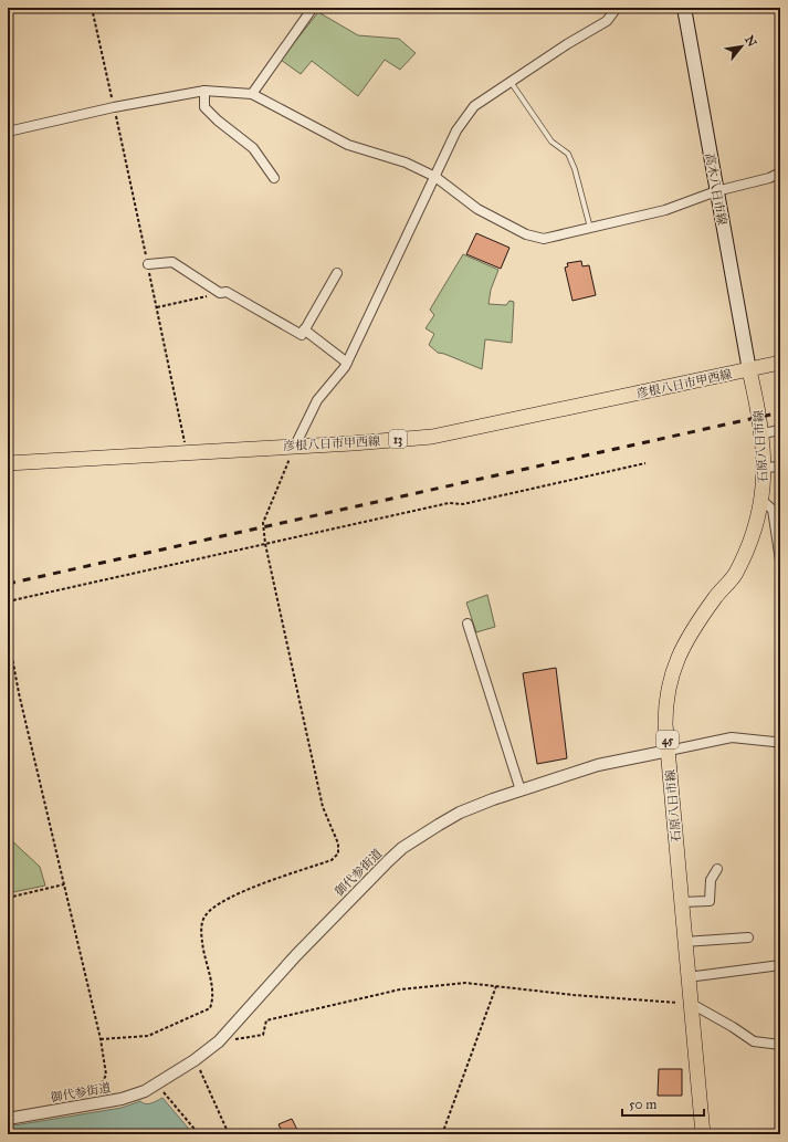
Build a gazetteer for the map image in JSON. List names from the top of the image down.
{
  "streets": {
    "main road": [
      "高木八日市線",
      "彦根八日市甲西線",
      "13",
      "石原八日市線",
      "45"
    ],
    "street": ["御代参街道"]
  },
  "crossings": [
    ["高木八日市線", "彦根八日市甲西線"],
    ["高木八日市線", "石原八日市線"],
    ["彦根八日市甲西線", "石原八日市線"],
    ["石原八日市線", "御代参街道"]
  ],
  "scale_bar": "50 m",
  "north": "top right"
}
